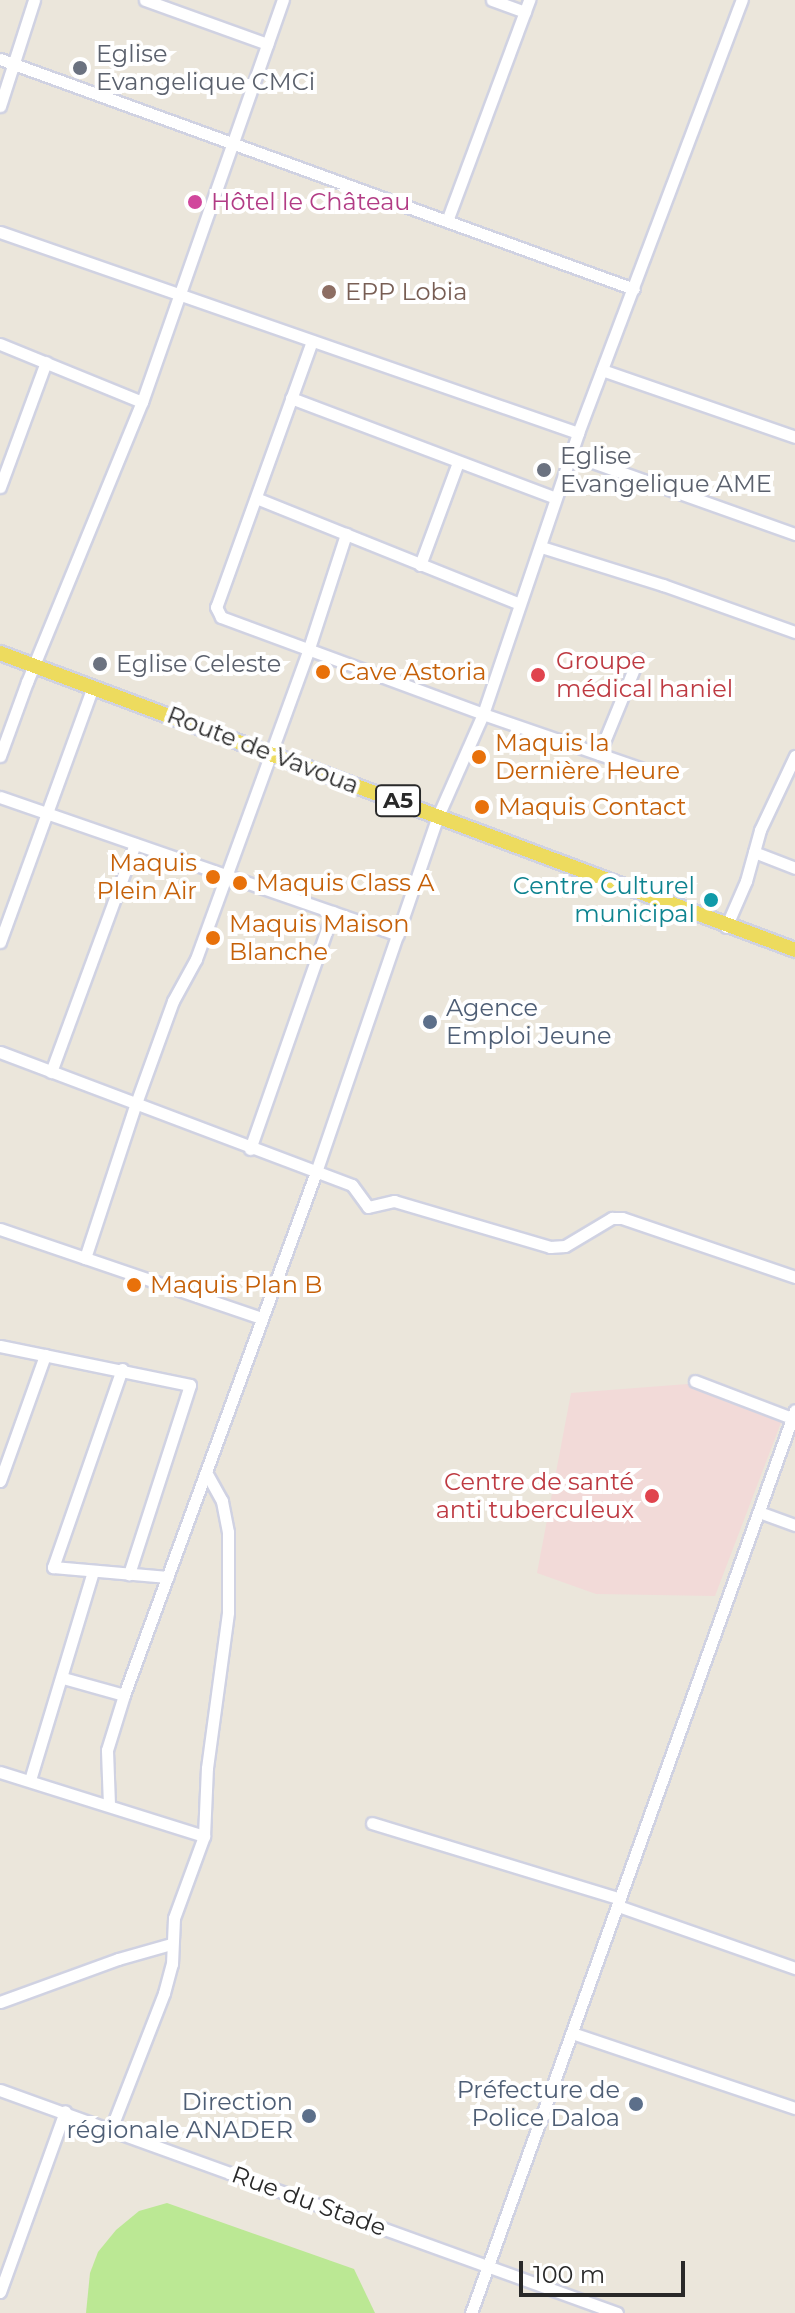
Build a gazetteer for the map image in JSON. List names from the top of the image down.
{
  "streets": {
    "main road": ["Route de Vavoua", "A5"],
    "street": ["Rue du Stade"]
  },
  "places": [
    "Eglise Evangelique CMCi",
    "Hôtel le Château",
    "EPP Lobia",
    "Eglise Evangelique AME",
    "Eglise Celeste",
    "Cave Astoria",
    "Groupe médical haniel",
    "Maquis la Dernière Heure",
    "Maquis Contact",
    "Maquis Plein Air",
    "Maquis Class A",
    "Centre Culturel municipal",
    "Maquis Maison Blanche",
    "Agence Emploi Jeune",
    "Maquis Plan B",
    "Centre de santé anti tuberculeux",
    "Préfecture de Police Daloa",
    "Direction régionale ANADER"
  ],
  "scale_bar": "100 m"
}
